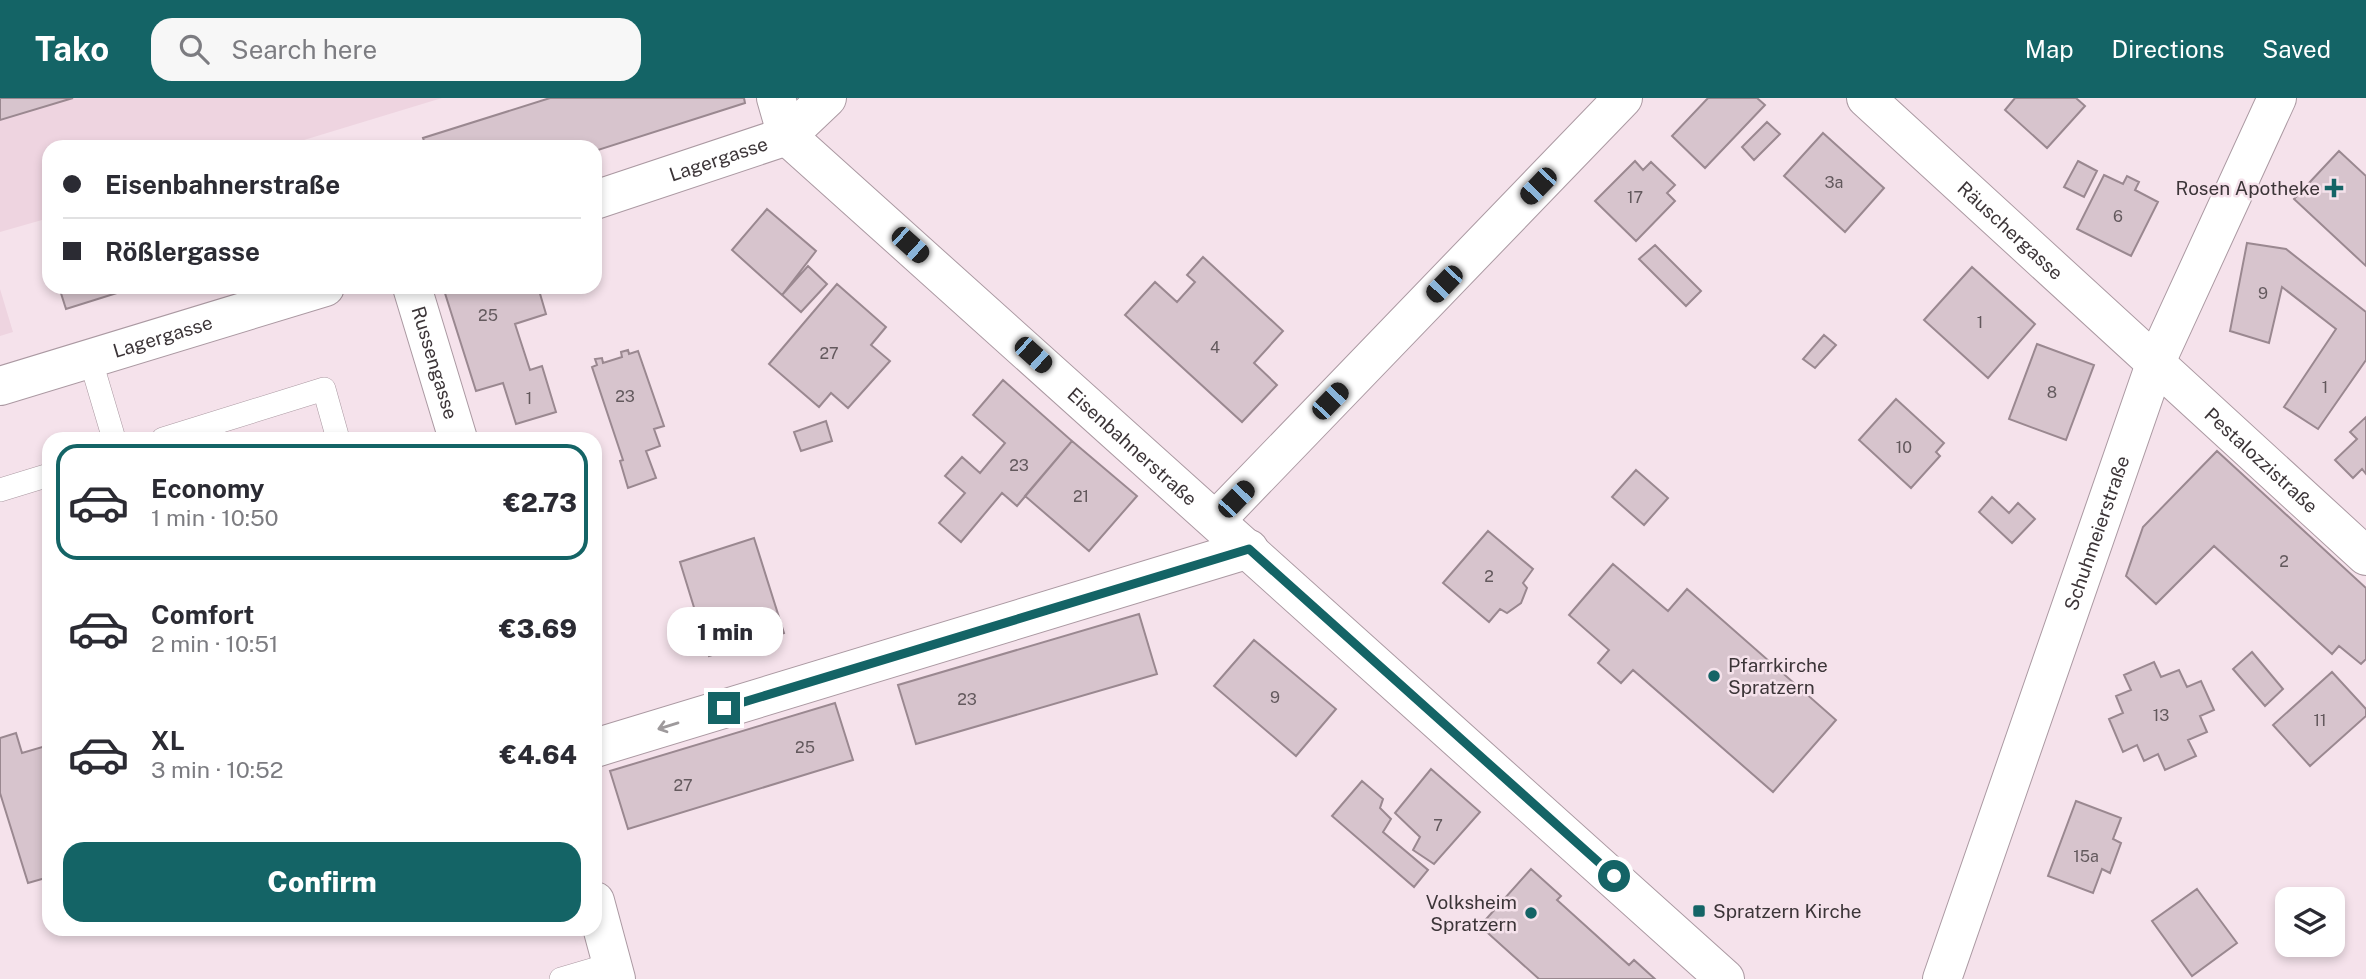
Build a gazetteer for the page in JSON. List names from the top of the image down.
{
  "streets": {
    "street": [
      "Lagergasse",
      "Räuschergasse",
      "Russengasse",
      "Eisenbahnerstraße",
      "Pestalozzistraße",
      "Schuhmeierstraße"
    ]
  },
  "crossings": [
    ["Lagergasse", "Eisenbahnerstraße"],
    ["Räuschergasse", "Pestalozzistraße"],
    ["Räuschergasse", "Schuhmeierstraße"],
    ["Pestalozzistraße", "Schuhmeierstraße"]
  ],
  "places": {
    "health": ["Rosen Apotheke"],
    "other": ["Pfarrkirche Spratzern", "Volksheim Spratzern"],
    "transit": ["Spratzern Kirche"]
  },
  "house_numbers": [
    "3a",
    "17",
    "6",
    "9",
    "25",
    "1",
    "4",
    "27",
    "1",
    "8",
    "23",
    "1",
    "10",
    "23",
    "21",
    "2",
    "2",
    "9",
    "23",
    "13",
    "11",
    "25",
    "27",
    "7",
    "15a"
  ],
  "page": {
    "header": "Tako",
    "search": "Search here",
    "nav": ["Map", "Directions", "Saved"],
    "banner": ["Eisenbahnerstraße", "Rößlergasse"],
    "list": [
      {
        "name": "Economy",
        "note": "1 min · 10:50",
        "value": "€2.73"
      },
      {
        "name": "Comfort",
        "note": "2 min · 10:51",
        "value": "€3.69"
      },
      {
        "name": "XL",
        "note": "3 min · 10:52",
        "value": "€4.64"
      }
    ],
    "bubble": "1 min",
    "buttons": "Confirm"
  }
}
